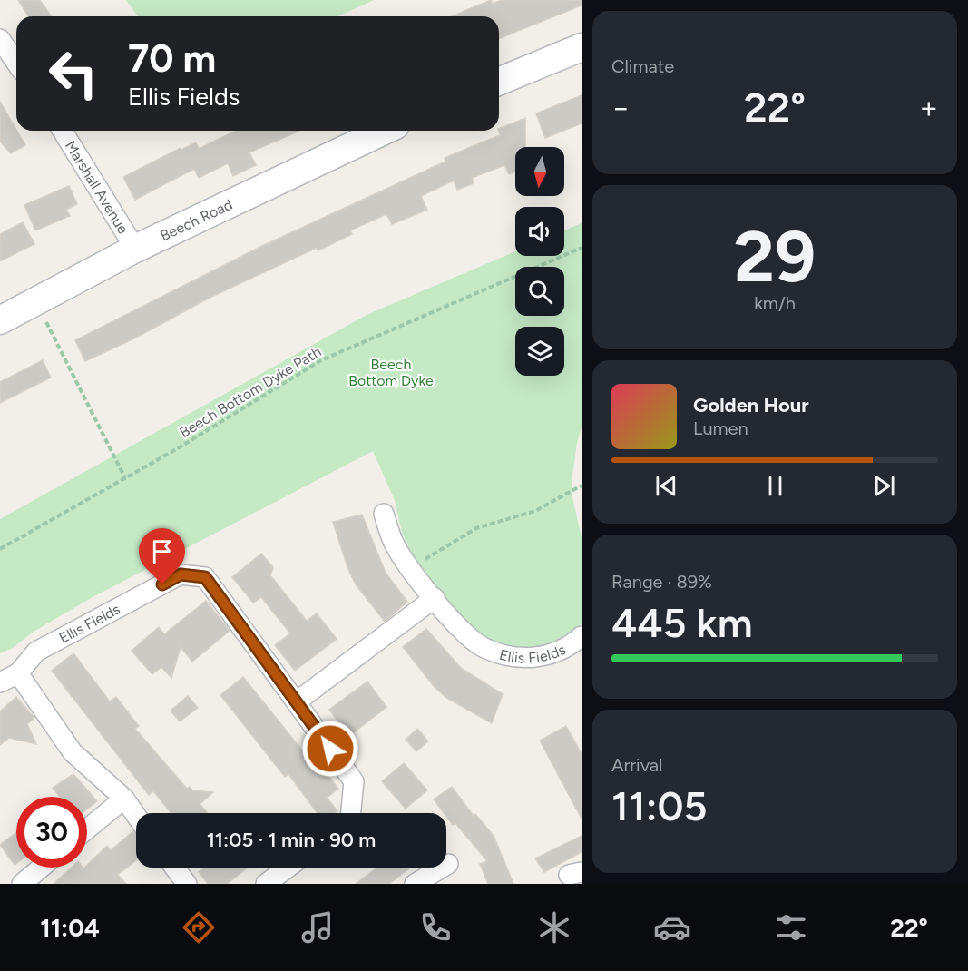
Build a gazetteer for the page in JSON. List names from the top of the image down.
{
  "streets": {
    "street": ["Marshall Avenue", "Beech Road", "Ellis Fields"],
    "path": ["Beech Bottom Dyke Path"]
  },
  "crossings": [
    ["Marshall Avenue", "Beech Road"]
  ],
  "parks": ["Beech Bottom Dyke"],
  "north": "bottom",
  "page": {
    "tile": [
      "Climate",
      ["29", "km/h"],
      ["Range · 89%", "445 km"],
      ["Arrival", "11:05"]
    ],
    "turn": ["70 m", "Ellis Fields"],
    "heat": ["−", "22°", "+"],
    "song": ["Golden Hour", "Lumen"],
    "limit": "30",
    "trip": "11:05 · 1 min · 90 m",
    "tabs": ["11:04", "22°"]
  }
}
